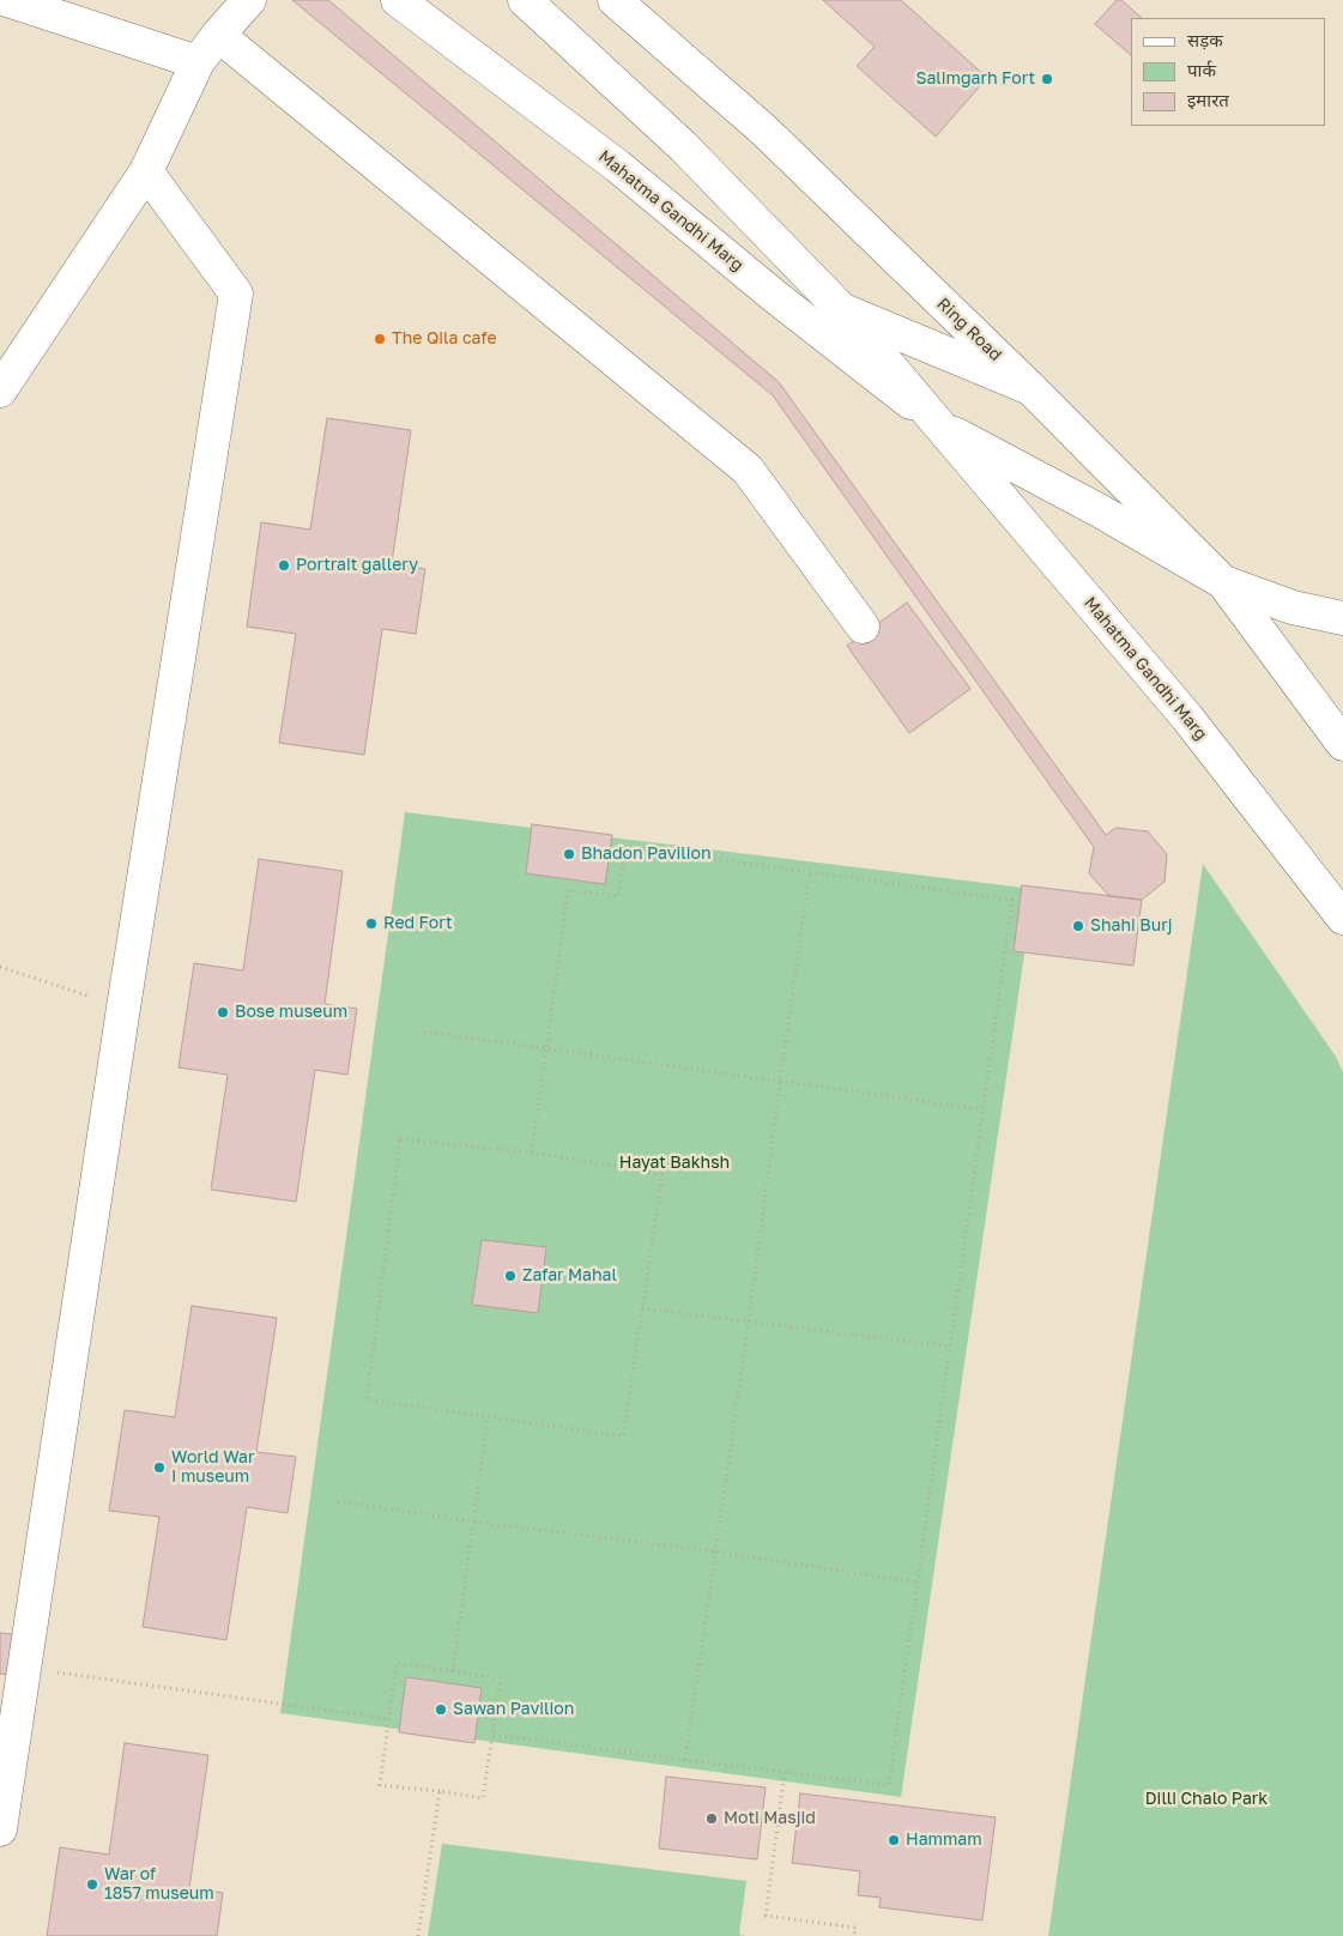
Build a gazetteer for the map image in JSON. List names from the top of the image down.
{
  "streets": {
    "main road": ["Mahatma Gandhi Marg", "Ring Road"]
  },
  "parks": ["Hayat Bakhsh", "Dilli Chalo Park"],
  "places": [
    "Salimgarh Fort",
    "The Qila cafe",
    "Portrait gallery",
    "Bhadon Pavilion",
    "Red Fort",
    "Shahi Burj",
    "Bose museum",
    "Zafar Mahal",
    "World War I museum",
    "Sawan Pavilion",
    "Moti Masjid",
    "Hammam",
    "War of 1857 museum"
  ],
  "legend": ["सड़क", "पार्क", "इमारत"]
}
